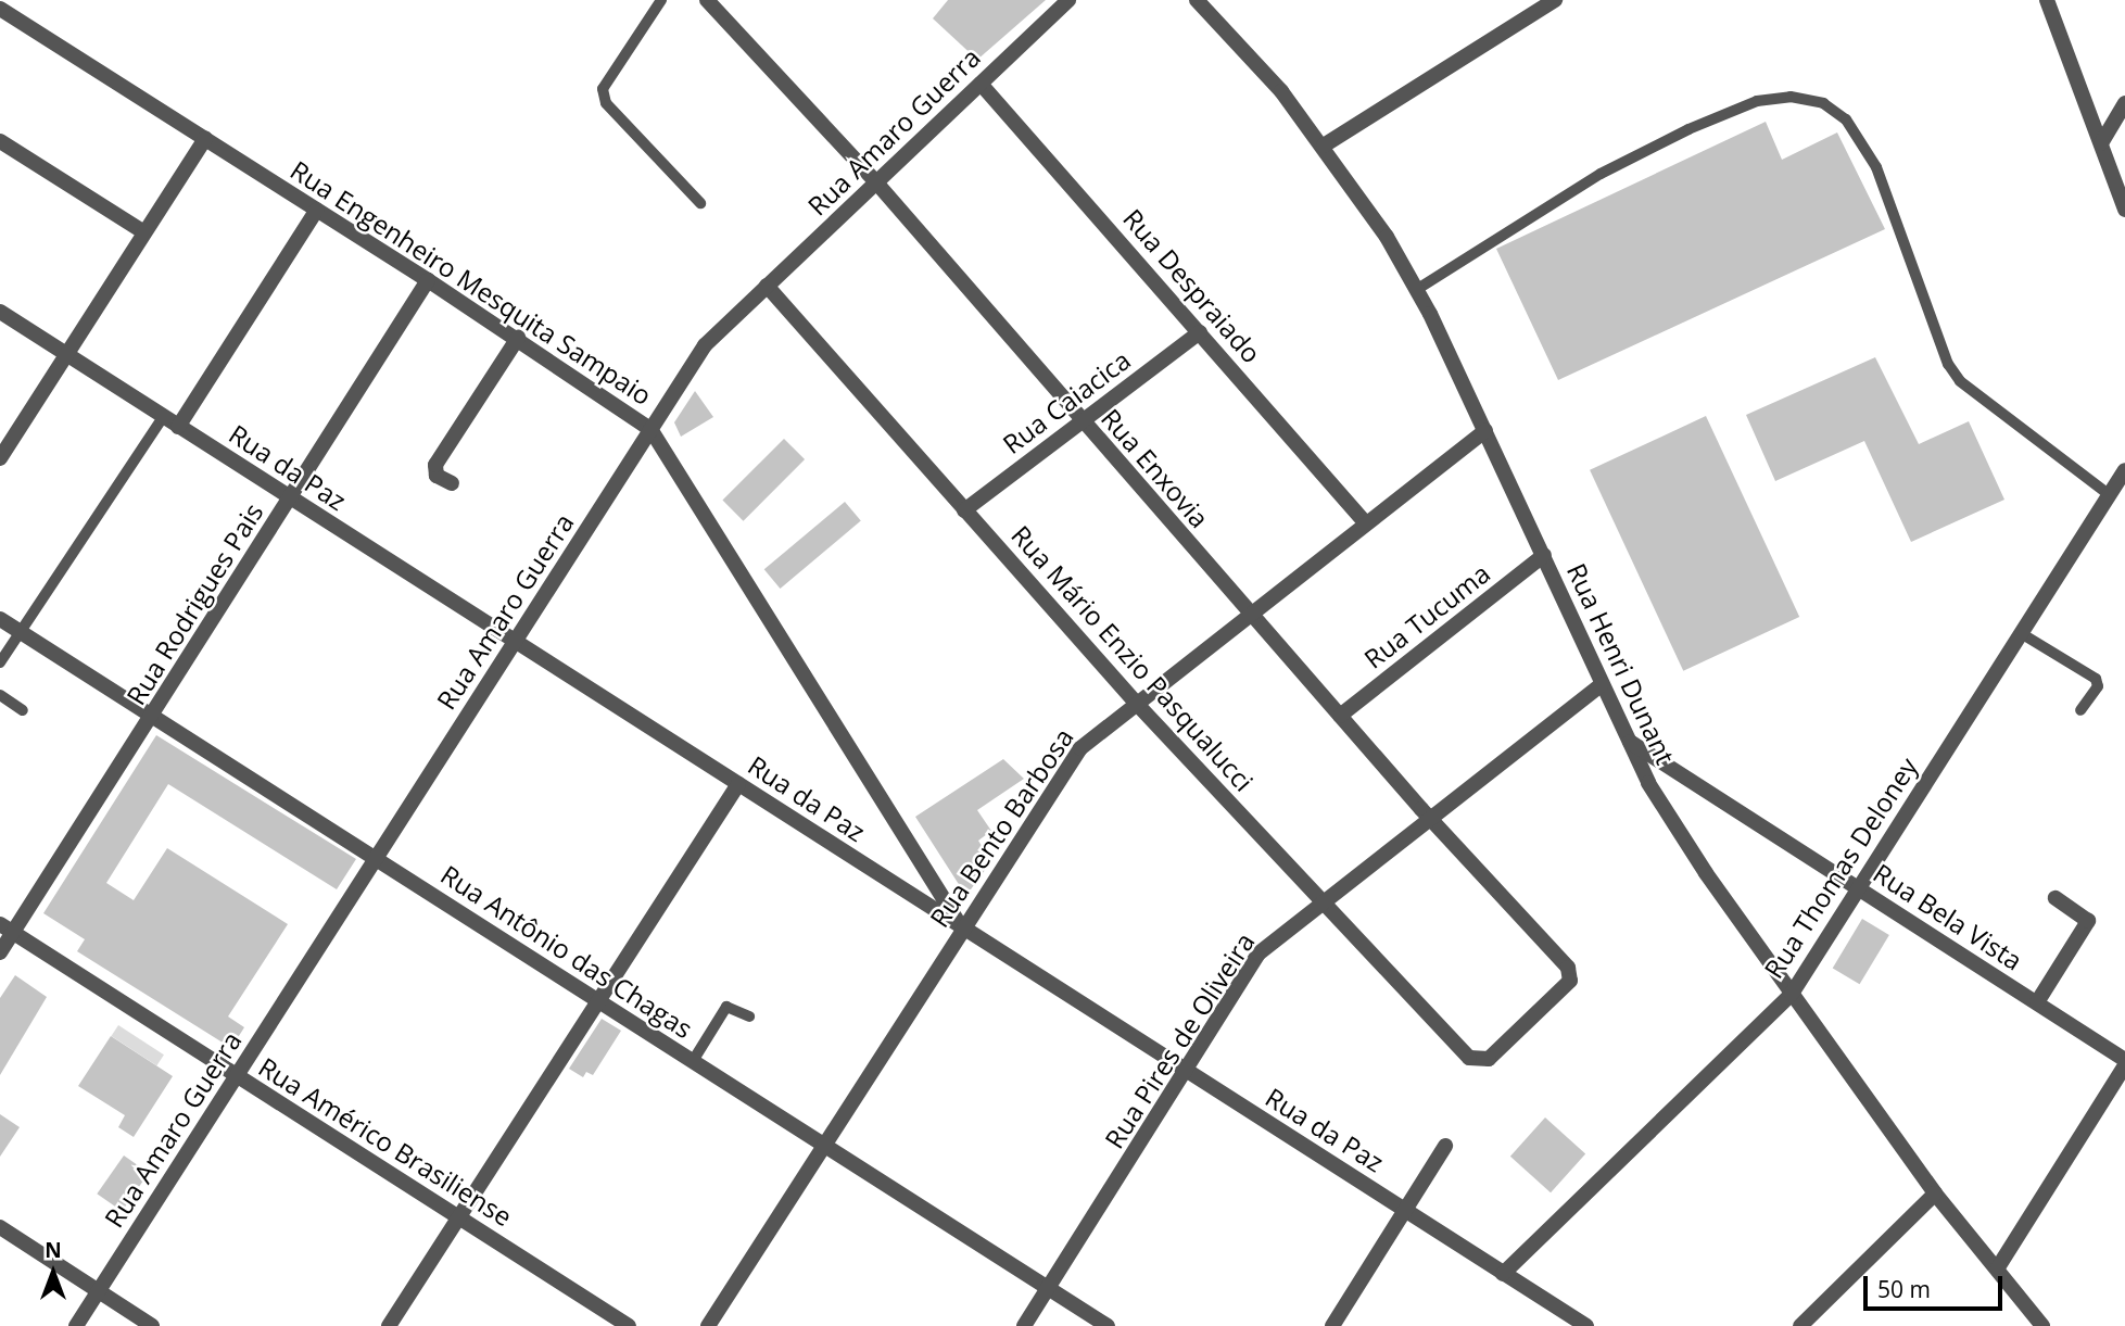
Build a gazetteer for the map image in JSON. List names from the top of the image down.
{
  "streets": {
    "street": [
      "Rua Amaro Guerra",
      "Rua Engenheiro Mesquita Sampaio",
      "Rua Despraiado",
      "Rua Caiacica",
      "Rua da Paz",
      "Rua Enxovia",
      "Rua Rodrigues Pais",
      "Rua Tucuma",
      "Rua Mário Enzio Pasqualucci",
      "Rua Henri Dunant",
      "Rua Bento Barbosa",
      "Rua Thomas Deloney",
      "Rua Bela Vista",
      "Rua Antônio das Chagas",
      "Rua Pires de Oliveira",
      "Rua Américo Brasiliense"
    ]
  },
  "crossings": [
    ["Rua Amaro Guerra", "Rua Engenheiro Mesquita Sampaio"],
    ["Rua Amaro Guerra", "Rua Despraiado"],
    ["Rua Amaro Guerra", "Rua da Paz"],
    ["Rua Amaro Guerra", "Rua Enxovia"],
    ["Rua Amaro Guerra", "Rua Mário Enzio Pasqualucci"],
    ["Rua Amaro Guerra", "Rua Antônio das Chagas"],
    ["Rua Amaro Guerra", "Rua Américo Brasiliense"],
    ["Rua Engenheiro Mesquita Sampaio", "Rua da Paz"],
    ["Rua Engenheiro Mesquita Sampaio", "Rua Rodrigues Pais"],
    ["Rua Engenheiro Mesquita Sampaio", "Rua Bento Barbosa"],
    ["Rua Despraiado", "Rua Caiacica"],
    ["Rua Despraiado", "Rua Bento Barbosa"],
    ["Rua Caiacica", "Rua Enxovia"],
    ["Rua Caiacica", "Rua Mário Enzio Pasqualucci"],
    ["Rua da Paz", "Rua Rodrigues Pais"],
    ["Rua da Paz", "Rua Bento Barbosa"],
    ["Rua da Paz", "Rua Thomas Deloney"],
    ["Rua da Paz", "Rua Pires de Oliveira"],
    ["Rua Enxovia", "Rua Tucuma"],
    ["Rua Enxovia", "Rua Mário Enzio Pasqualucci"],
    ["Rua Enxovia", "Rua Bento Barbosa"],
    ["Rua Enxovia", "Rua Pires de Oliveira"],
    ["Rua Rodrigues Pais", "Rua Antônio das Chagas"],
    ["Rua Rodrigues Pais", "Rua Américo Brasiliense"],
    ["Rua Tucuma", "Rua Henri Dunant"],
    ["Rua Mário Enzio Pasqualucci", "Rua Bento Barbosa"],
    ["Rua Mário Enzio Pasqualucci", "Rua Pires de Oliveira"],
    ["Rua Henri Dunant", "Rua Bento Barbosa"],
    ["Rua Henri Dunant", "Rua Thomas Deloney"],
    ["Rua Henri Dunant", "Rua Bela Vista"],
    ["Rua Henri Dunant", "Rua Pires de Oliveira"],
    ["Rua Bento Barbosa", "Rua Antônio das Chagas"],
    ["Rua Thomas Deloney", "Rua Bela Vista"],
    ["Rua Antônio das Chagas", "Rua Pires de Oliveira"]
  ],
  "scale_bar": "50 m",
  "north": "top"
}
